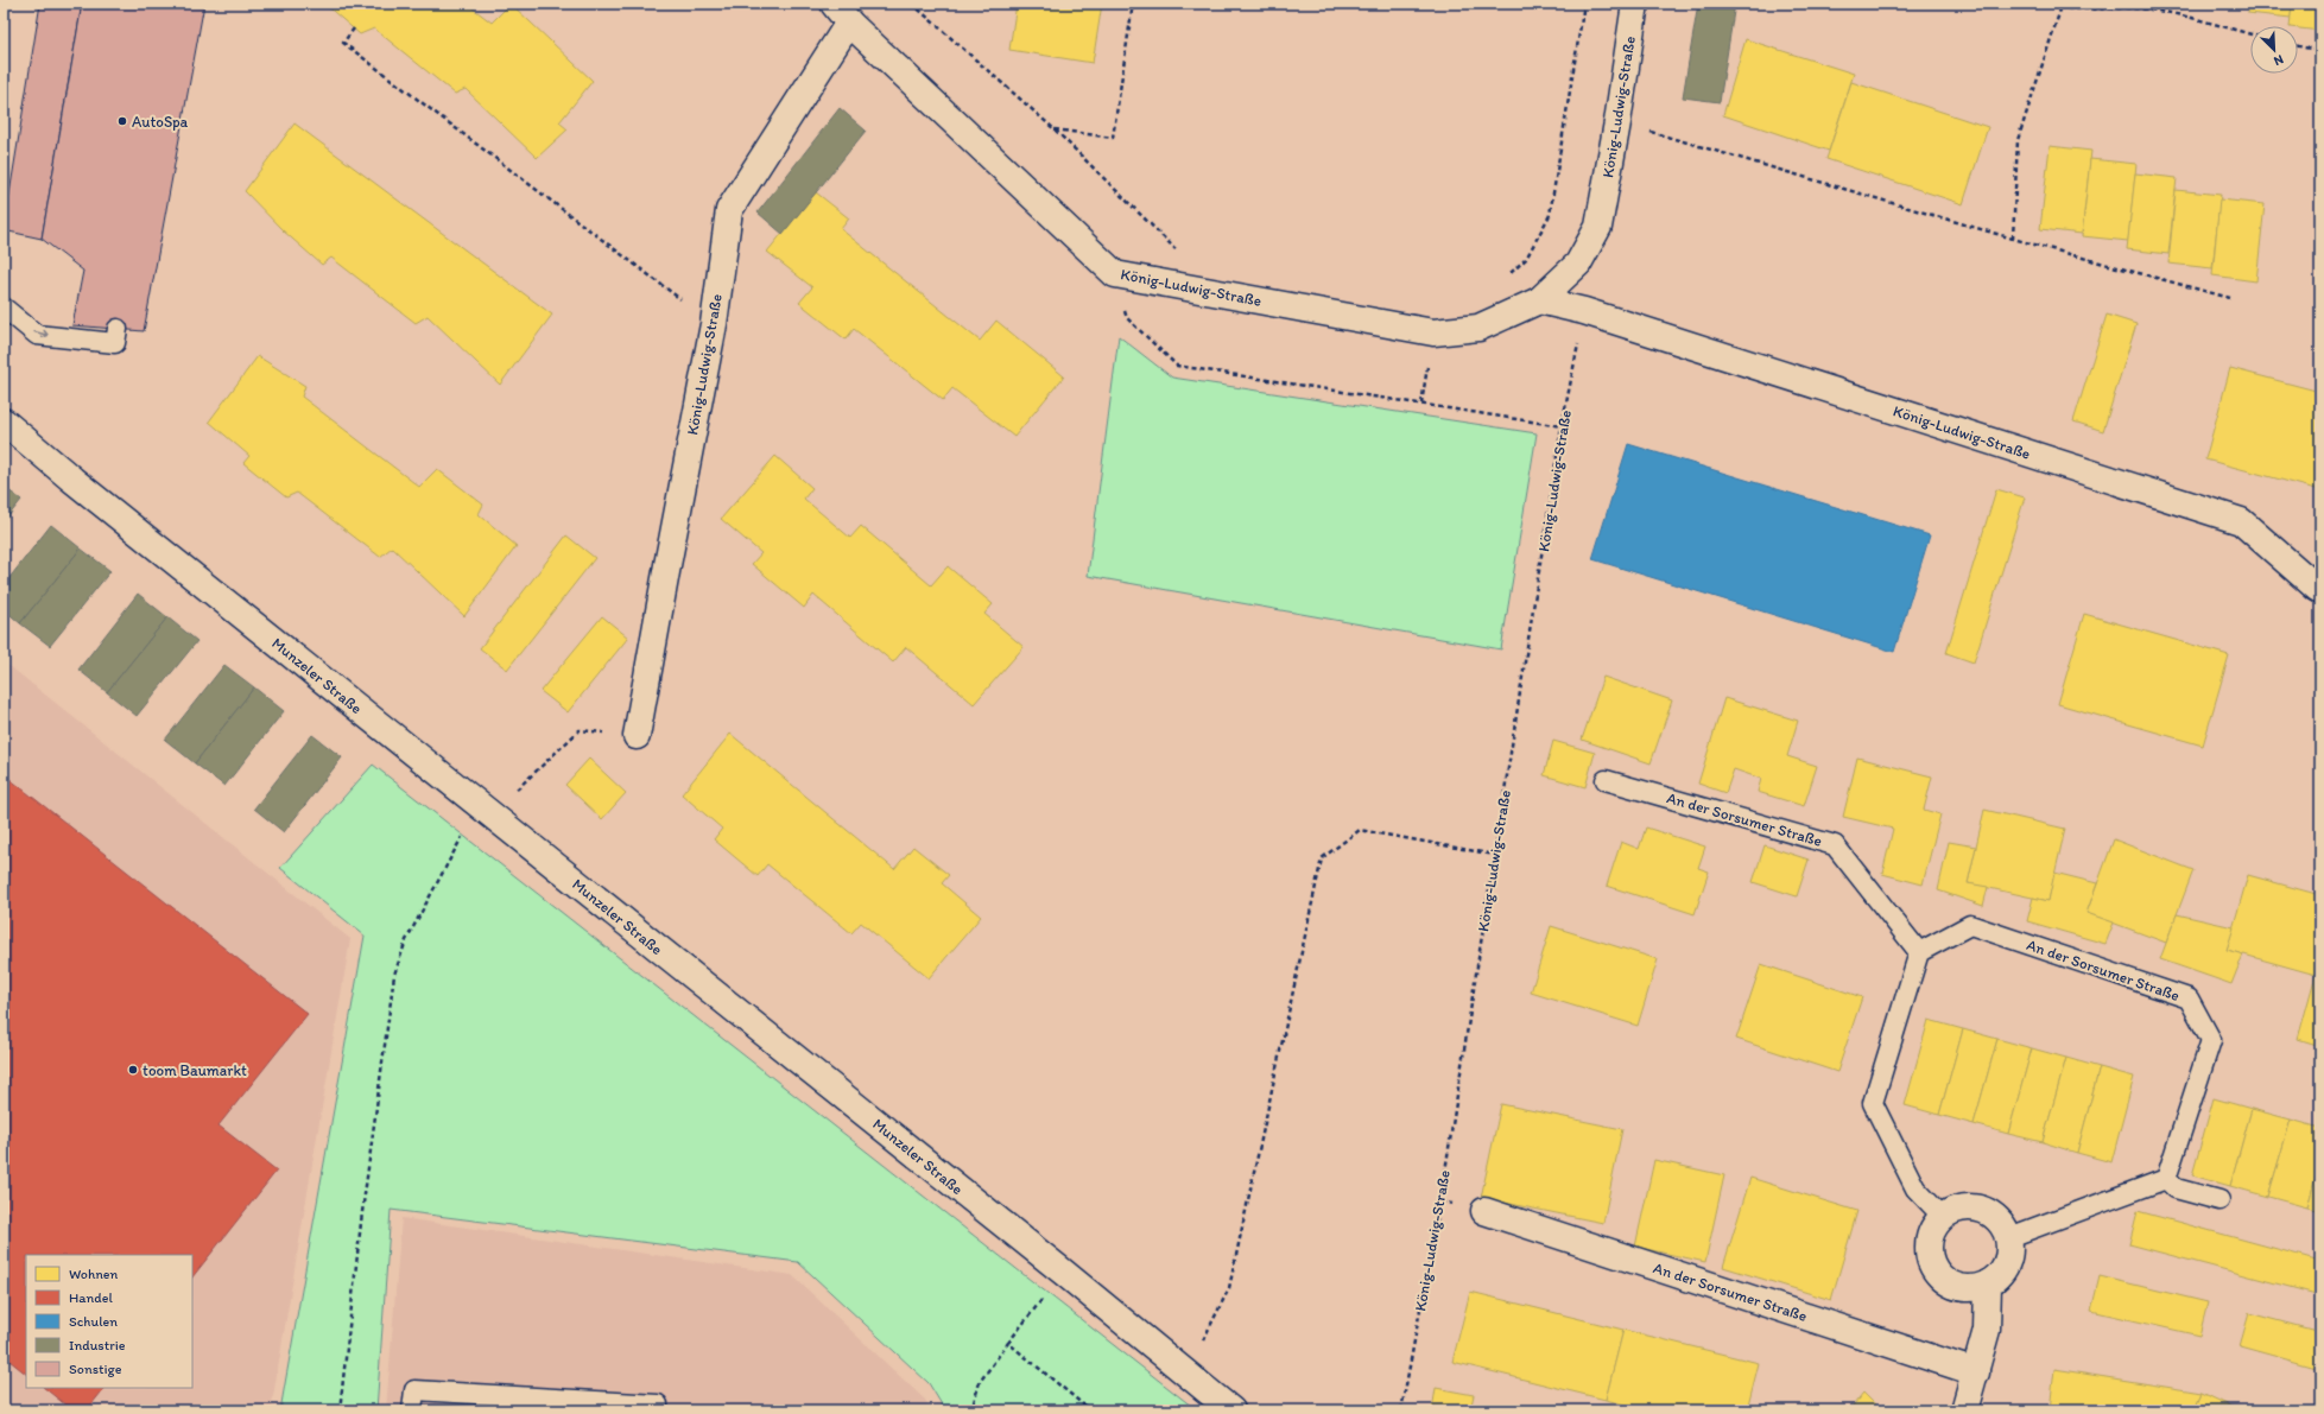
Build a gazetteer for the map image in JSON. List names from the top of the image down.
{
  "streets": {
    "street": ["König-Ludwig-Straße", "Munzeler Straße", "An der Sorsumer Straße"]
  },
  "places": ["AutoSpa", "toom Baumarkt"],
  "legend": [
    "Wohnen",
    "Handel",
    "Schulen",
    "Industrie",
    "Sonstige"
  ],
  "north": "bottom right"
}
